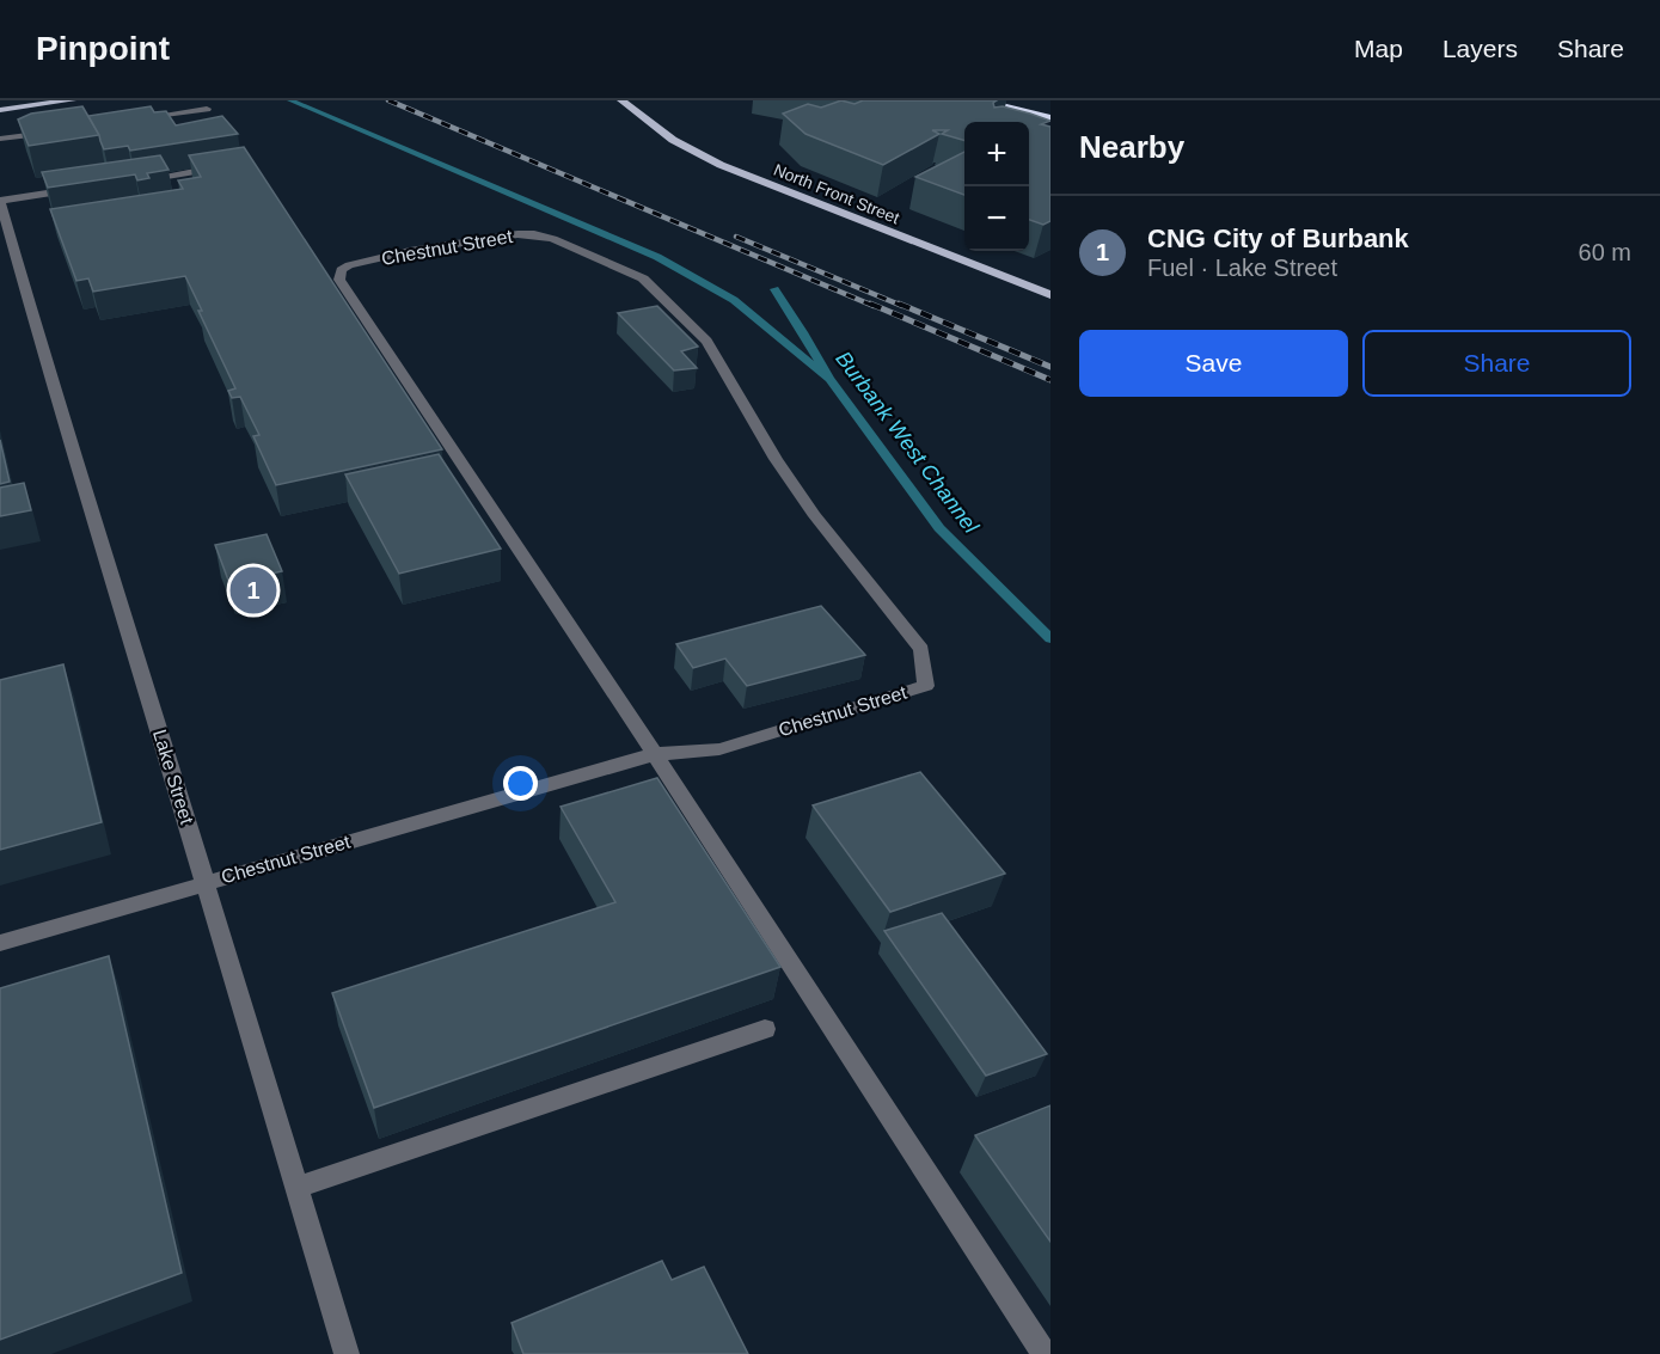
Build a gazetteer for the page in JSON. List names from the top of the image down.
{
  "streets": {
    "main road": ["North Front Street"],
    "street": ["Chestnut Street", "Lake Street"]
  },
  "crossings": [
    ["Chestnut Street", "Lake Street"]
  ],
  "water": ["Burbank West Channel"],
  "page": {
    "header": "Pinpoint",
    "nav": ["Map", "Layers", "Share"],
    "heading": "Nearby",
    "map_buttons": ["+", "−"],
    "list": [
      {
        "mark": "1",
        "name": "CNG City of Burbank",
        "note": "Fuel · Lake Street",
        "value": "60 m"
      }
    ],
    "buttons": ["Save", "Share"],
    "pins": "1"
  }
}
